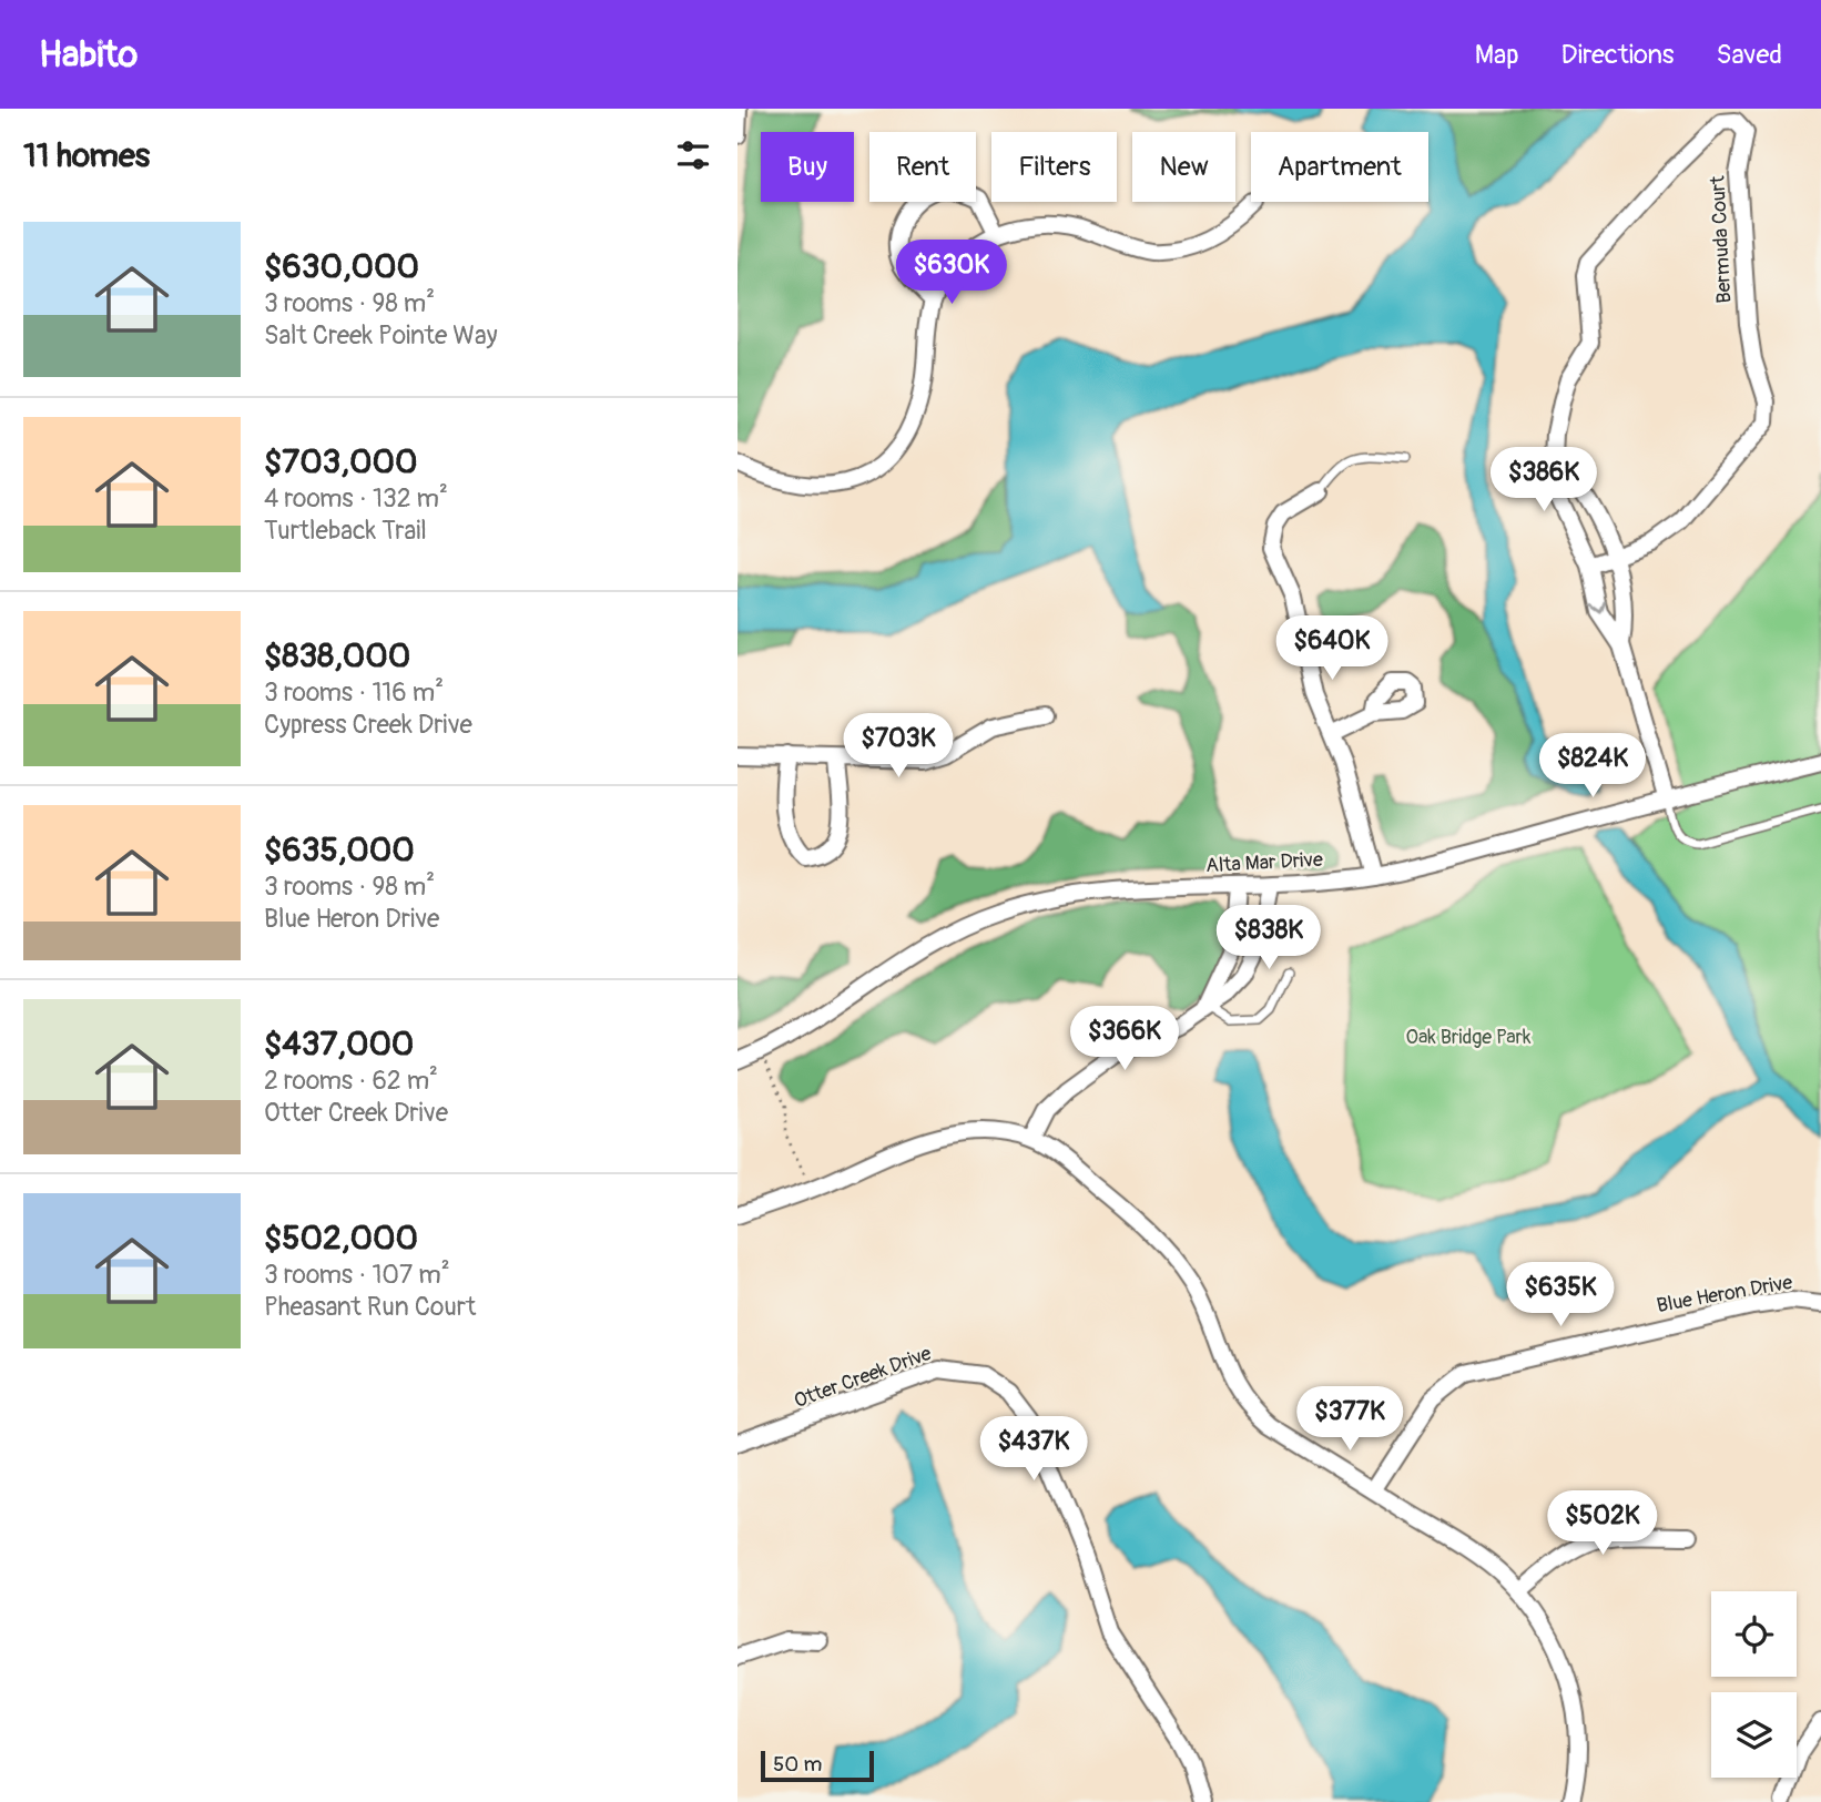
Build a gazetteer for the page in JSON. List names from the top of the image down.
{
  "streets": {
    "street": [
      "Bermuda Court",
      "Alta Mar Drive",
      "Blue Heron Drive",
      "Otter Creek Drive"
    ]
  },
  "crossings": [
    ["Bermuda Court", "Alta Mar Drive"]
  ],
  "parks": ["Oak Bridge Park"],
  "scale_bar": "50 m",
  "page": {
    "header": "Habito",
    "nav": ["Map", "Directions", "Saved"],
    "heading": "11 homes",
    "chip": [
      "Buy",
      "Rent",
      "Filters",
      "New",
      "Apartment"
    ],
    "list": [
      {
        "name": "$630,000",
        "note": "3 rooms · 98 m² · Salt Creek Pointe Way"
      },
      {
        "name": "$703,000",
        "note": "4 rooms · 132 m² · Turtleback Trail"
      },
      {
        "name": "$838,000",
        "note": "3 rooms · 116 m² · Cypress Creek Drive"
      },
      {
        "name": "$635,000",
        "note": "3 rooms · 98 m² · Blue Heron Drive"
      },
      {
        "name": "$437,000",
        "note": "2 rooms · 62 m² · Otter Creek Drive"
      },
      {
        "name": "$502,000",
        "note": "3 rooms · 107 m² · Pheasant Run Court"
      }
    ],
    "price": [
      "$630K",
      "$386K",
      "$640K",
      "$703K",
      "$824K",
      "$838K",
      "$366K",
      "$635K",
      "$377K",
      "$437K",
      "$502K"
    ],
    "scale": "50 m"
  }
}
